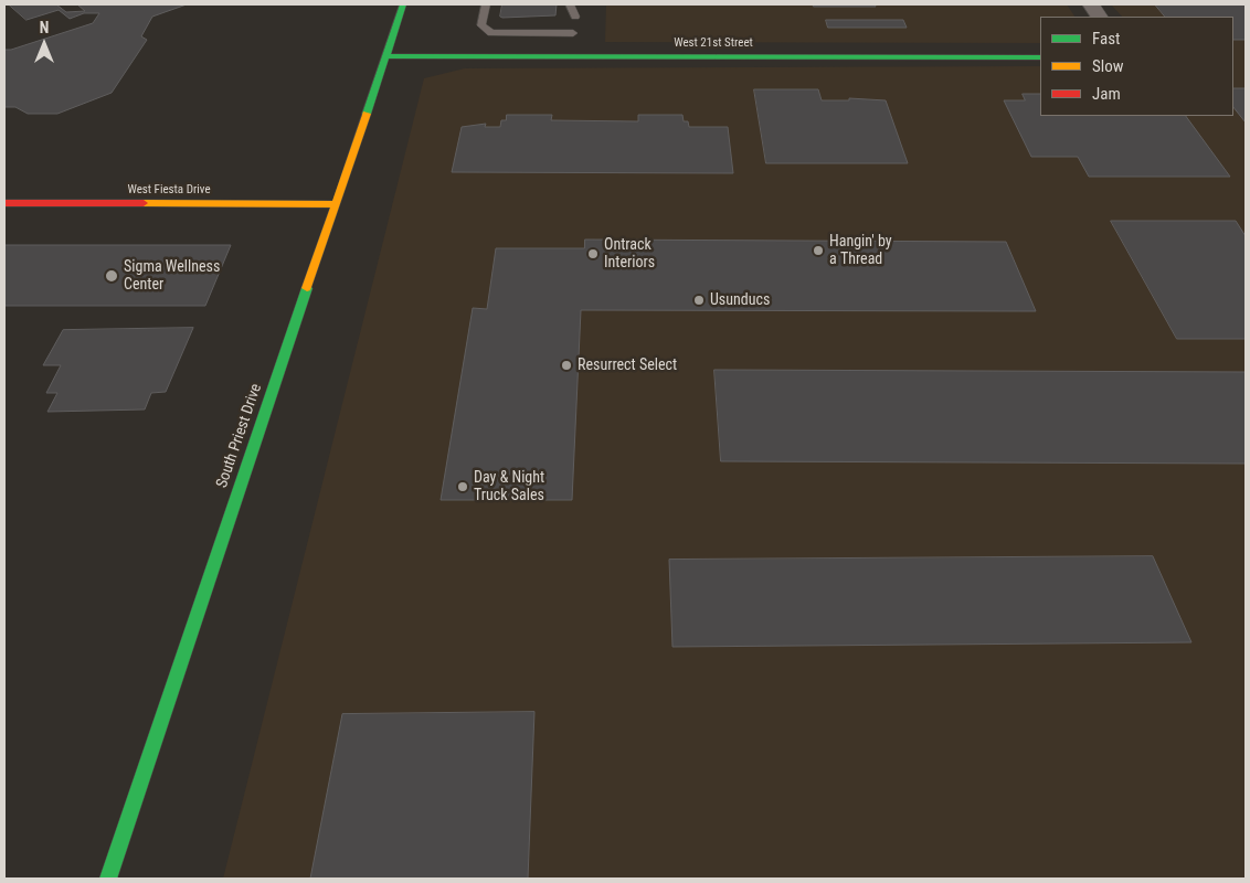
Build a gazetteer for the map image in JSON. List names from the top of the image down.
{
  "streets": {
    "street": ["West 21st Street", "West Fiesta Drive", "South Priest Drive"]
  },
  "crossings": [
    ["West 21st Street", "South Priest Drive"],
    ["West Fiesta Drive", "South Priest Drive"]
  ],
  "places": [
    "Hangin' by a Thread",
    "Ontrack Interiors",
    "Sigma Wellness Center",
    "Usunducs",
    "Resurrect Select",
    "Day & Night Truck Sales"
  ],
  "legend": ["Fast", "Slow", "Jam"],
  "north": "top"
}
